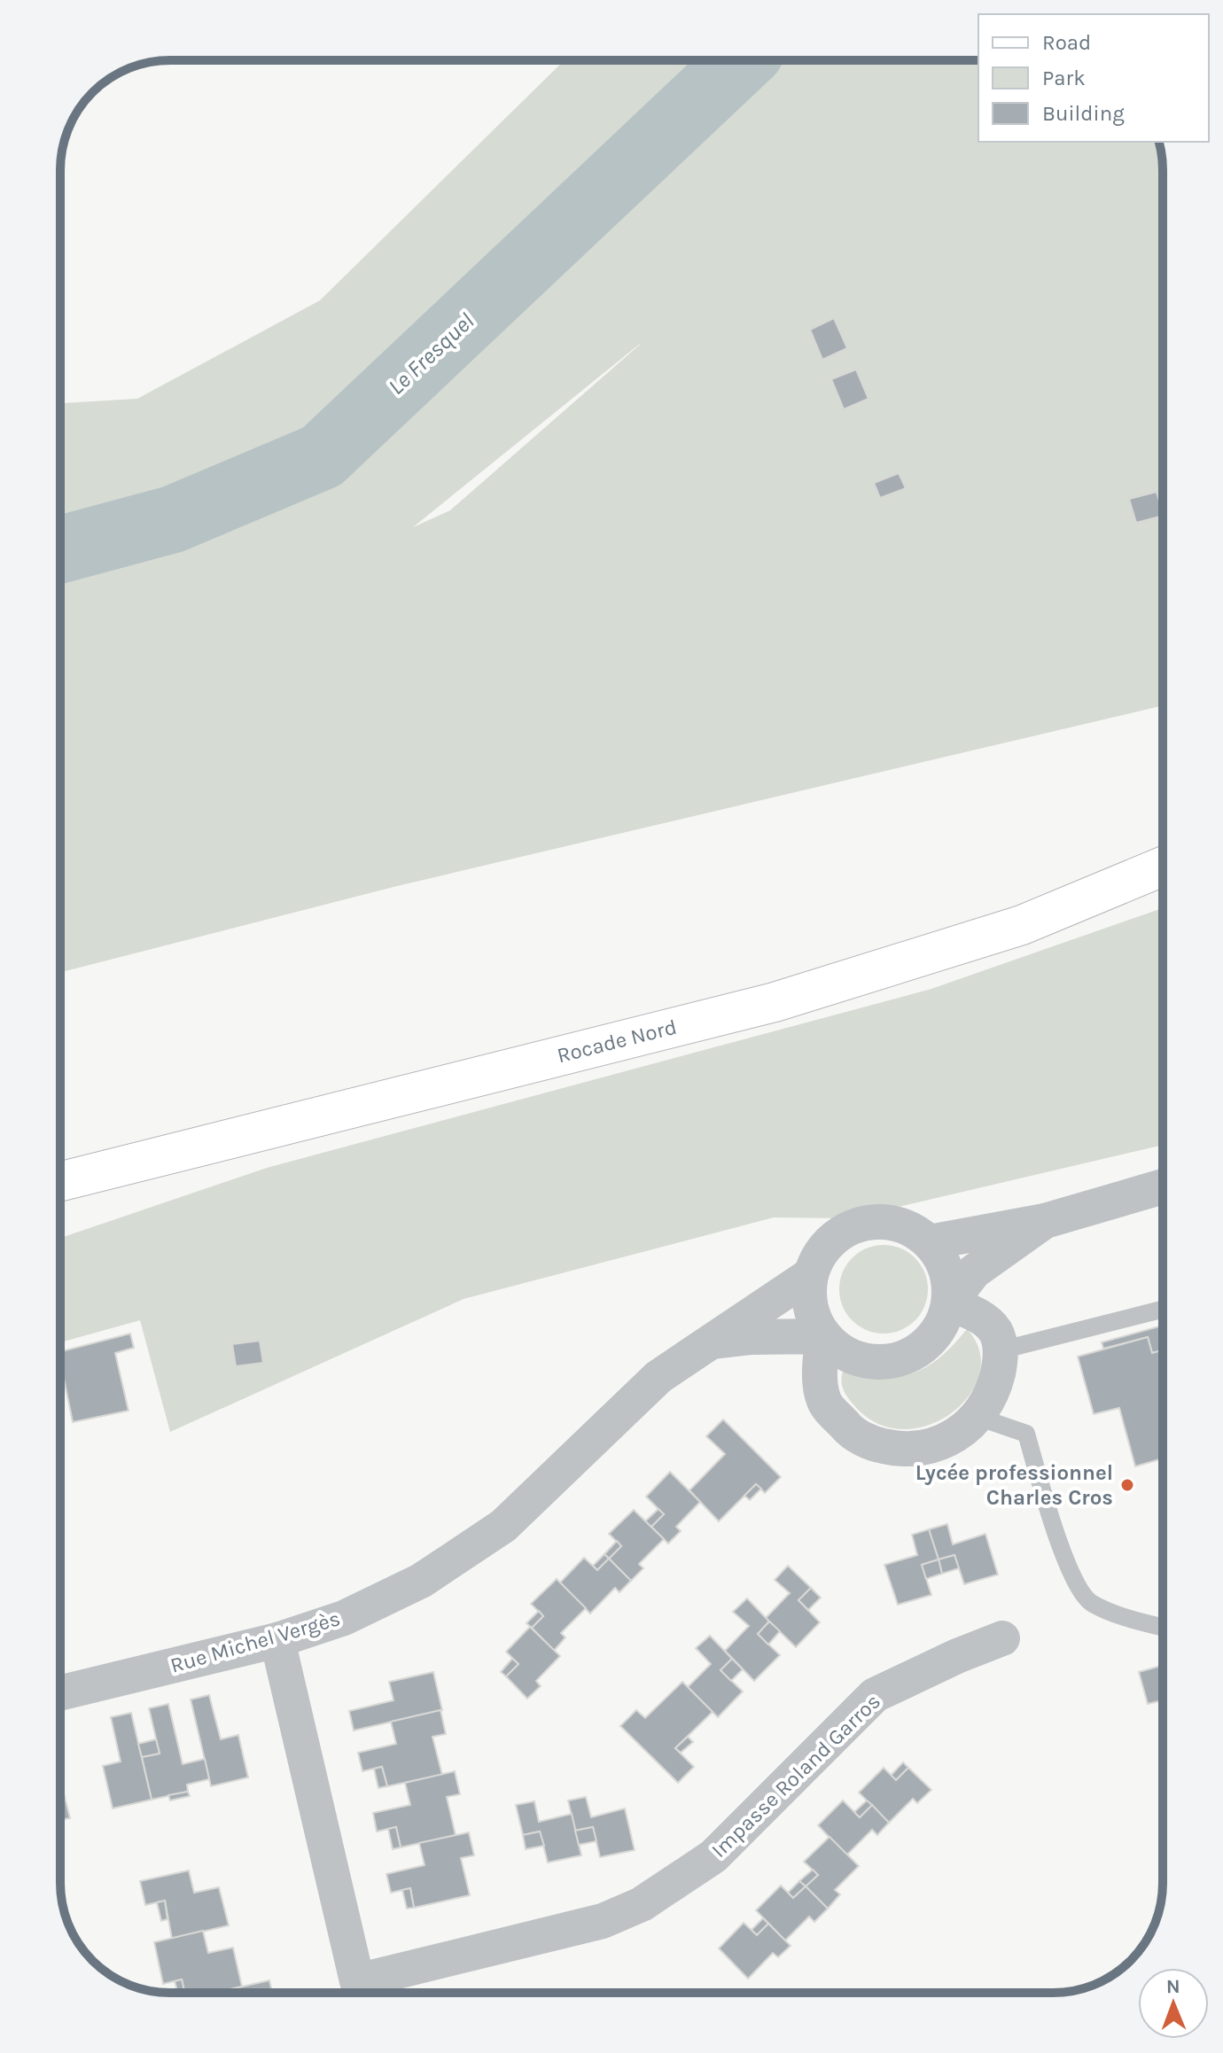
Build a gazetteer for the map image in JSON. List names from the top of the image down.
{
  "streets": {
    "main road": ["Rocade Nord"],
    "street": ["Rue Michel Vergès", "Impasse Roland Garros"]
  },
  "crossings": [
    ["Rue Michel Vergès", "Impasse Roland Garros"]
  ],
  "water": ["Le Fresquel"],
  "places": ["Lycée professionnel Charles Cros"],
  "legend": ["Road", "Park", "Building"],
  "north": "top"
}
